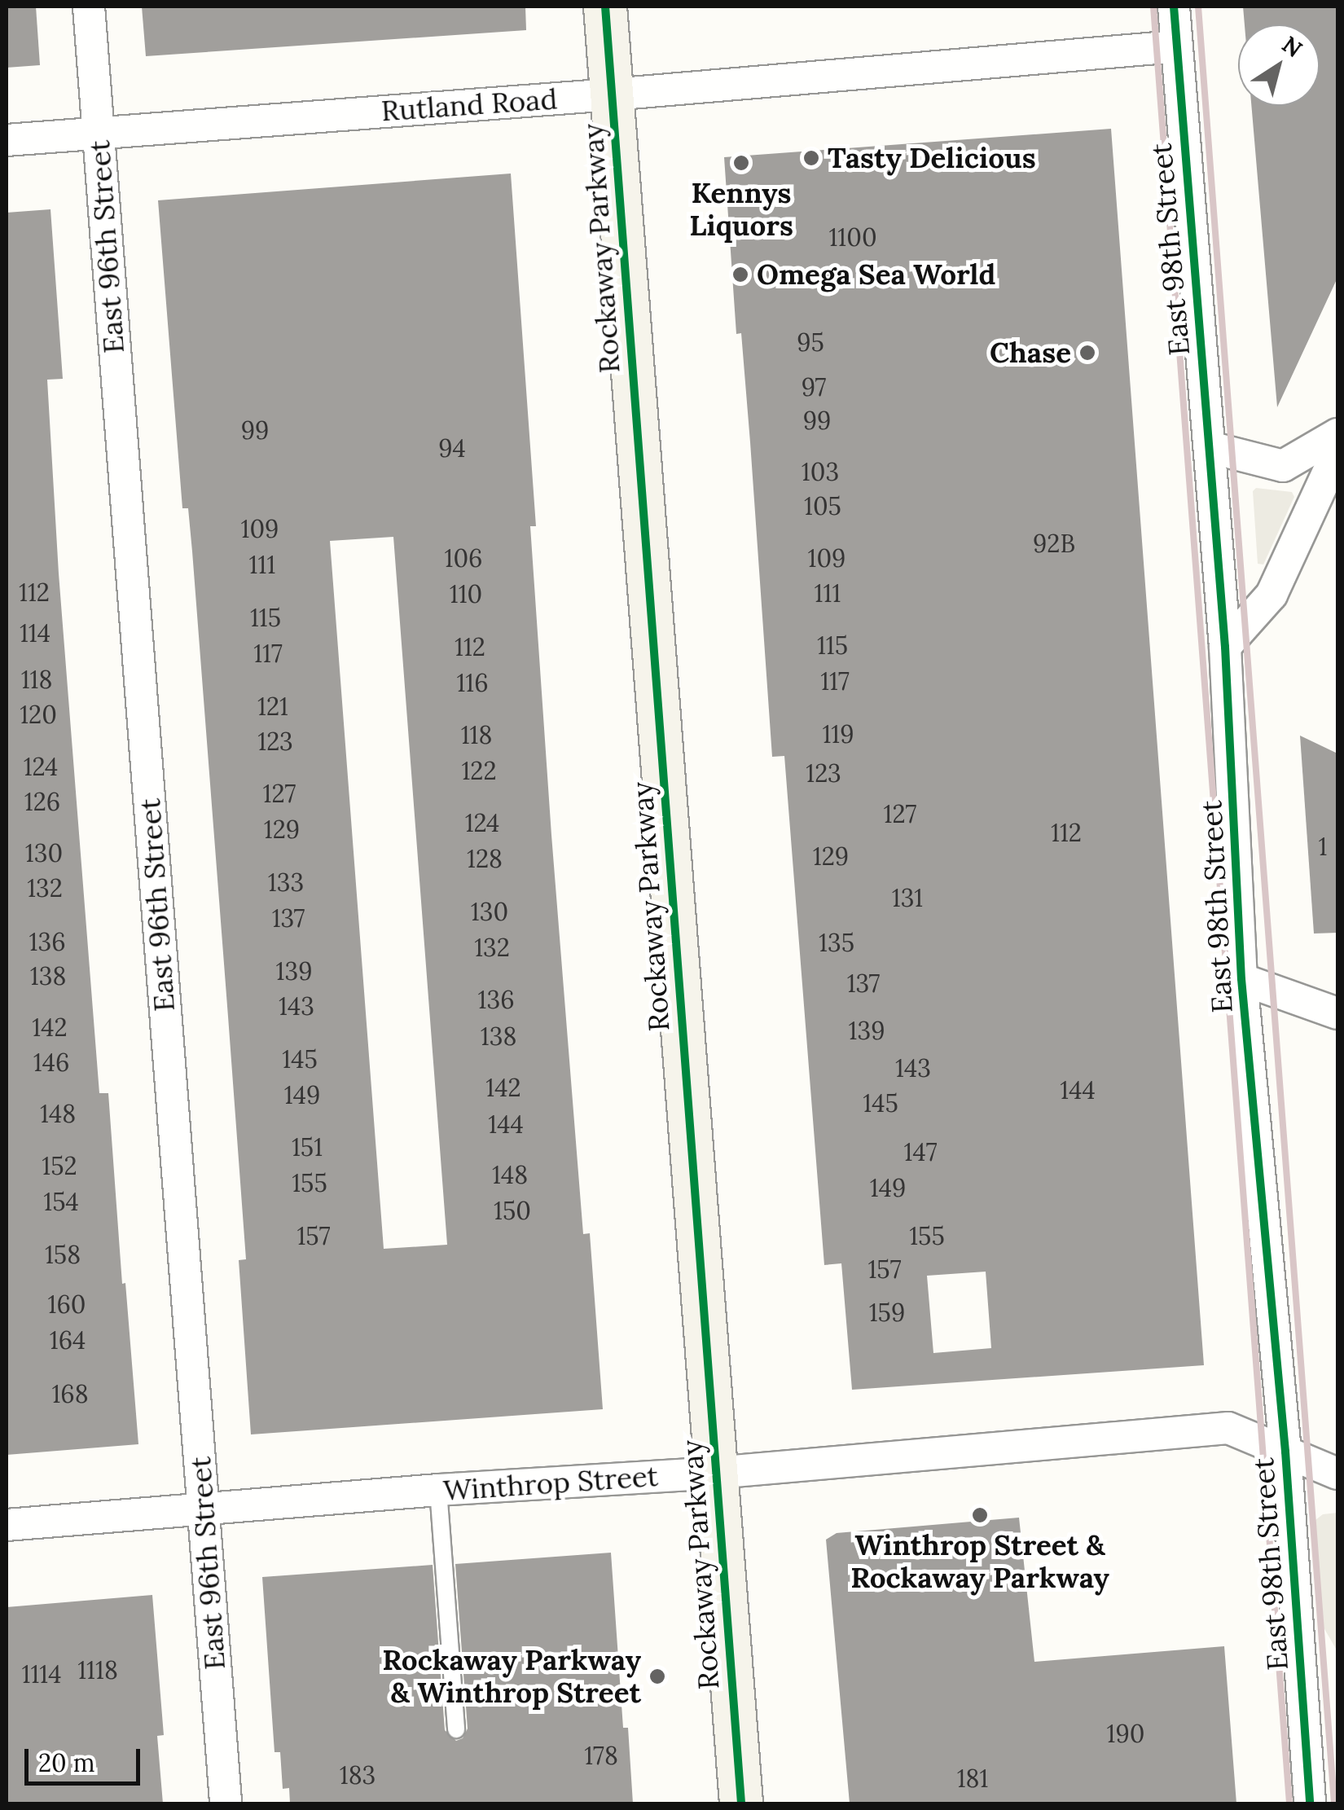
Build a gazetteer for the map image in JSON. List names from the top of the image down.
{
  "streets": {
    "street": [
      "Rutland Road",
      "East 96th Street",
      "Rockaway Parkway",
      "East 98th Street",
      "Winthrop Street"
    ]
  },
  "crossings": [
    ["Rutland Road", "East 96th Street"],
    ["Rutland Road", "Rockaway Parkway"],
    ["Rutland Road", "East 98th Street"],
    ["East 96th Street", "Winthrop Street"],
    ["Rockaway Parkway", "Winthrop Street"],
    ["East 98th Street", "Winthrop Street"]
  ],
  "places": [
    "Tasty Delicious",
    "Kennys Liquors",
    "Omega Sea World",
    "Chase",
    "Winthrop Street & Rockaway Parkway",
    "Rockaway Parkway & Winthrop Street"
  ],
  "house_numbers": [
    "1100",
    "95",
    "97",
    "99",
    "99",
    "94",
    "103",
    "105",
    "109",
    "92B",
    "106",
    "109",
    "111",
    "112",
    "111",
    "110",
    "115",
    "114",
    "115",
    "112",
    "117",
    "118",
    "117",
    "116",
    "121",
    "120",
    "119",
    "118",
    "123",
    "124",
    "122",
    "123",
    "127",
    "126",
    "127",
    "124",
    "129",
    "112",
    "1",
    "130",
    "129",
    "128",
    "133",
    "132",
    "131",
    "130",
    "137",
    "136",
    "135",
    "132",
    "139",
    "138",
    "137",
    "136",
    "143",
    "142",
    "139",
    "138",
    "145",
    "146",
    "143",
    "142",
    "144",
    "149",
    "145",
    "148",
    "144",
    "151",
    "147",
    "152",
    "148",
    "155",
    "149",
    "154",
    "150",
    "157",
    "155",
    "158",
    "157",
    "160",
    "159",
    "164",
    "168",
    "1118",
    "1114",
    "190",
    "178",
    "183",
    "181"
  ],
  "scale_bar": "20 m",
  "north": "top right"
}
